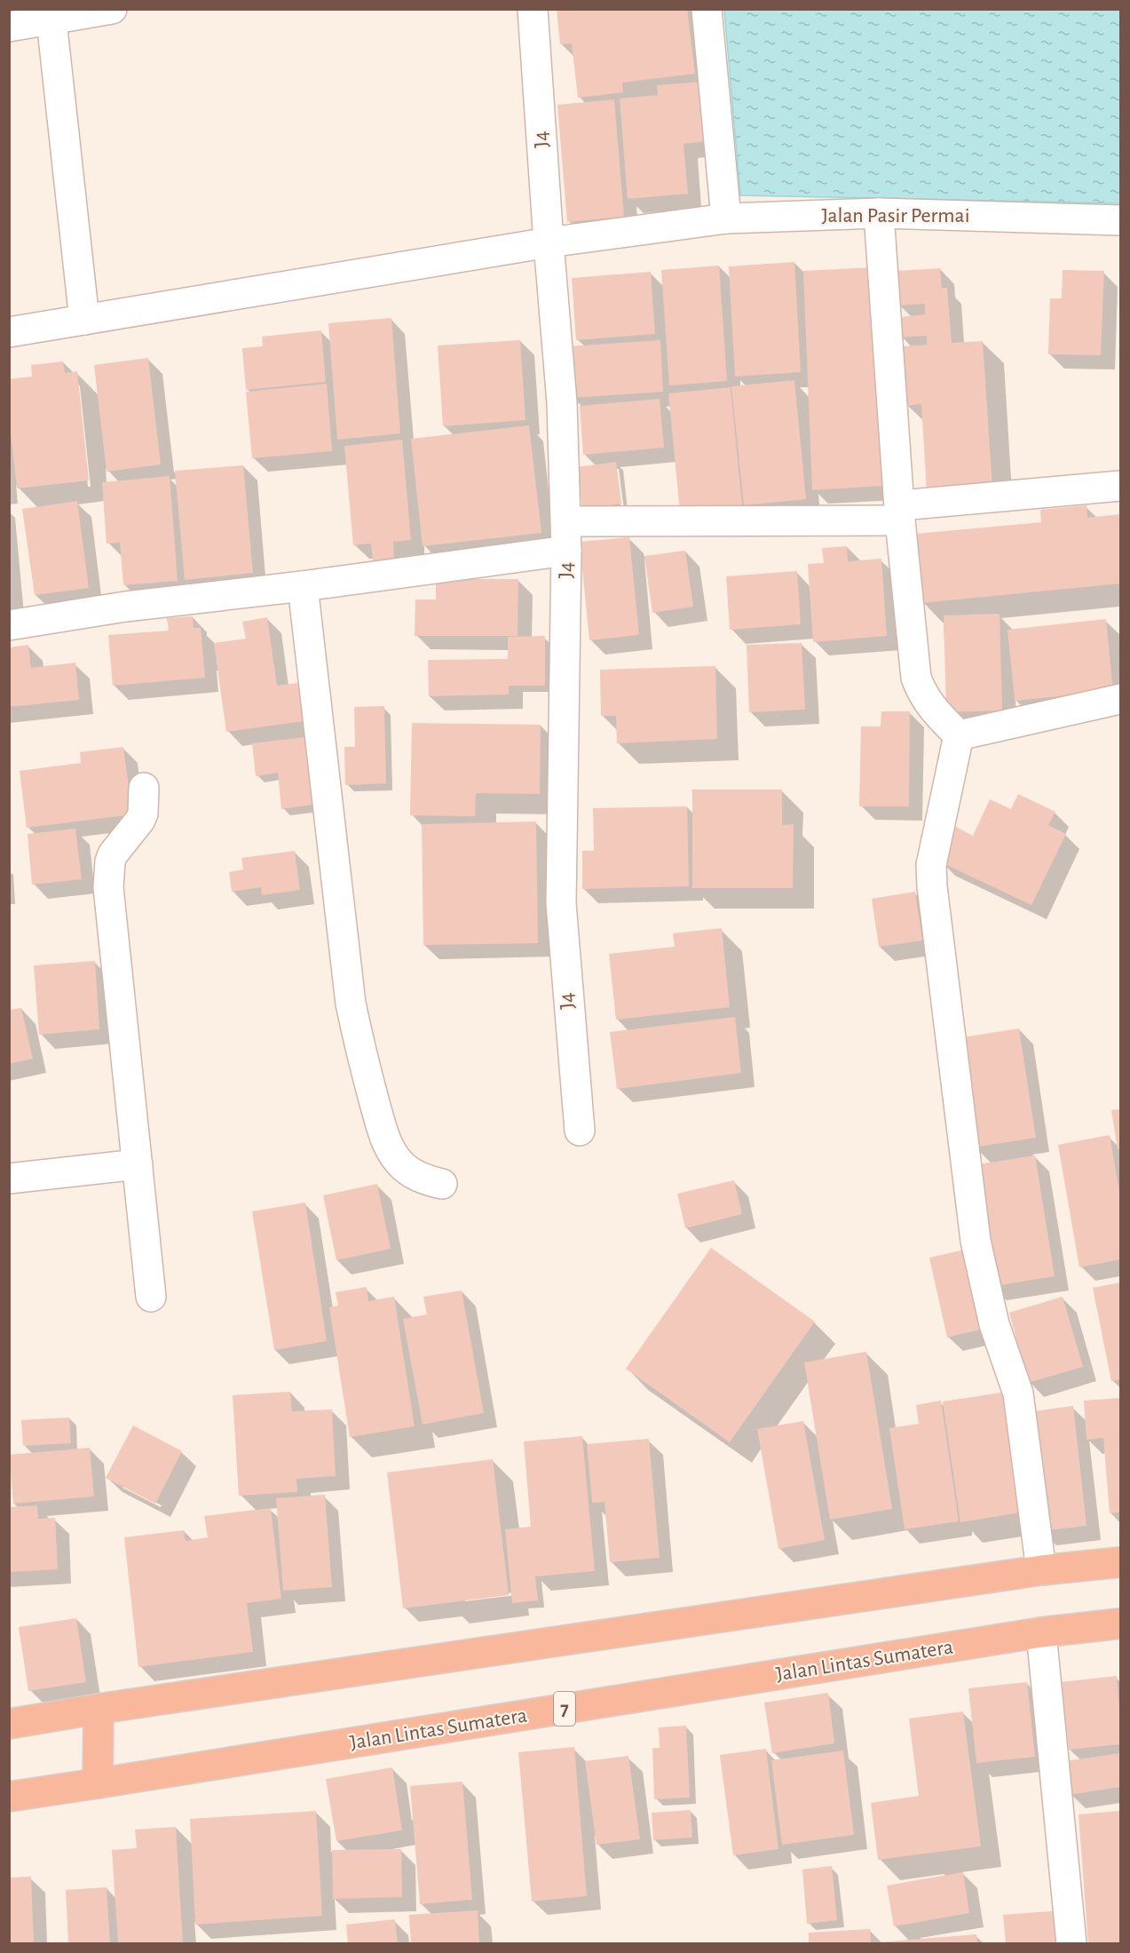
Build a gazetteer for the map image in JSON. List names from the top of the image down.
{
  "streets": {
    "highway": ["Jalan Lintas Sumatera", "7"],
    "street": ["J4", "Jalan Pasir Permai"]
  },
  "crossings": [
    ["J4", "Jalan Pasir Permai"]
  ]
}
